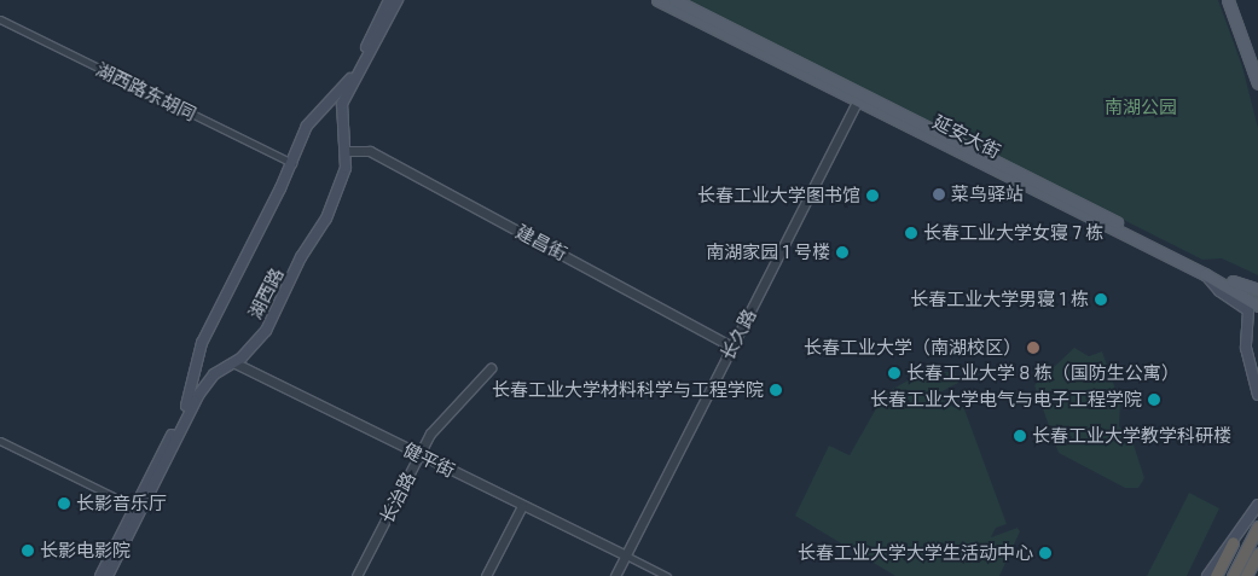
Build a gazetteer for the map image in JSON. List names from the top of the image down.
{
  "streets": {
    "main road": ["延安大街", "湖西路"],
    "street": [
      "湖西路东胡同",
      "建昌街",
      "长久路",
      "健平街",
      "长治路"
    ]
  },
  "crossings": [
    ["湖西路东胡同", "湖西路"],
    ["延安大街", "长久路"],
    ["建昌街", "湖西路"],
    ["建昌街", "长久路"],
    ["湖西路", "健平街"],
    ["长久路", "健平街"],
    ["健平街", "长治路"]
  ],
  "parks": ["南湖公园"],
  "places": [
    "菜鸟驿站",
    "长春工业大学图书馆",
    "长春工业大学女寝 7 栋",
    "南湖家园 1 号楼",
    "长春工业大学男寝 1 栋",
    "长春工业大学（南湖校区）",
    "长春工业大学 8 栋（国防生公寓）",
    "长春工业大学材料科学与工程学院",
    "长春工业大学电气与电子工程学院",
    "长春工业大学教学科研楼",
    "长影音乐厅",
    "长影电影院",
    "长春工业大学大学生活动中心"
  ]
}
